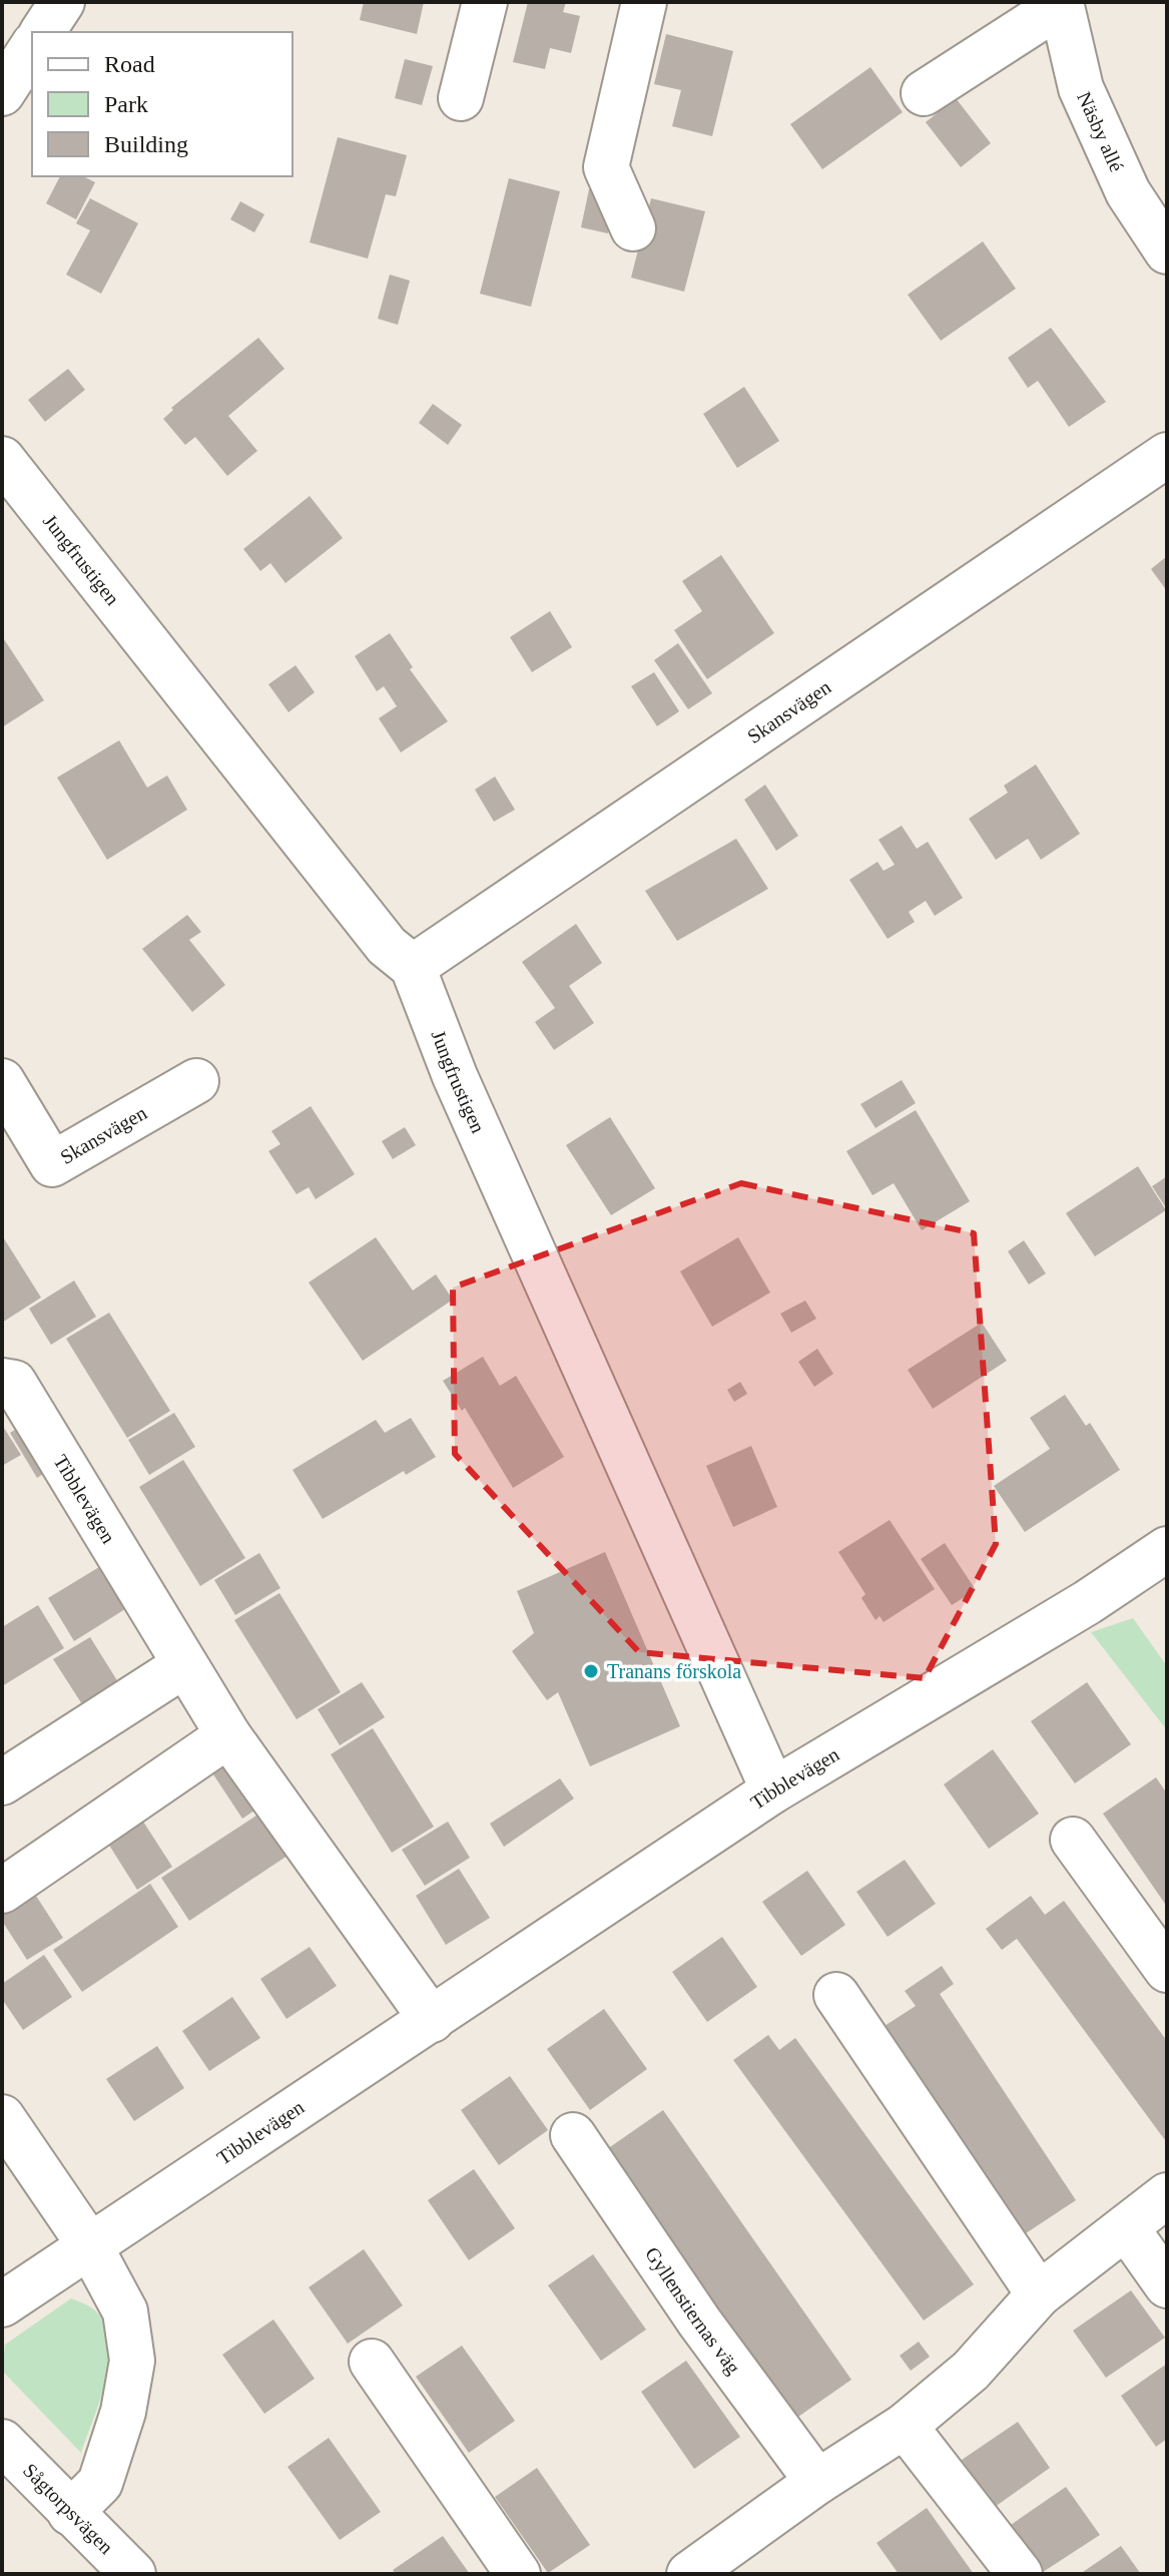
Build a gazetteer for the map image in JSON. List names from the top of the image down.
{
  "streets": {
    "street": [
      "Näsby allé",
      "Jungfrustigen",
      "Skansvägen",
      "Tibblevägen",
      "Gyllenstiernas väg",
      "Sågtorpsvägen"
    ]
  },
  "crossings": [
    ["Jungfrustigen", "Skansvägen"],
    ["Jungfrustigen", "Tibblevägen"]
  ],
  "places": ["Tranans förskola"],
  "legend": ["Road", "Park", "Building"]
}
